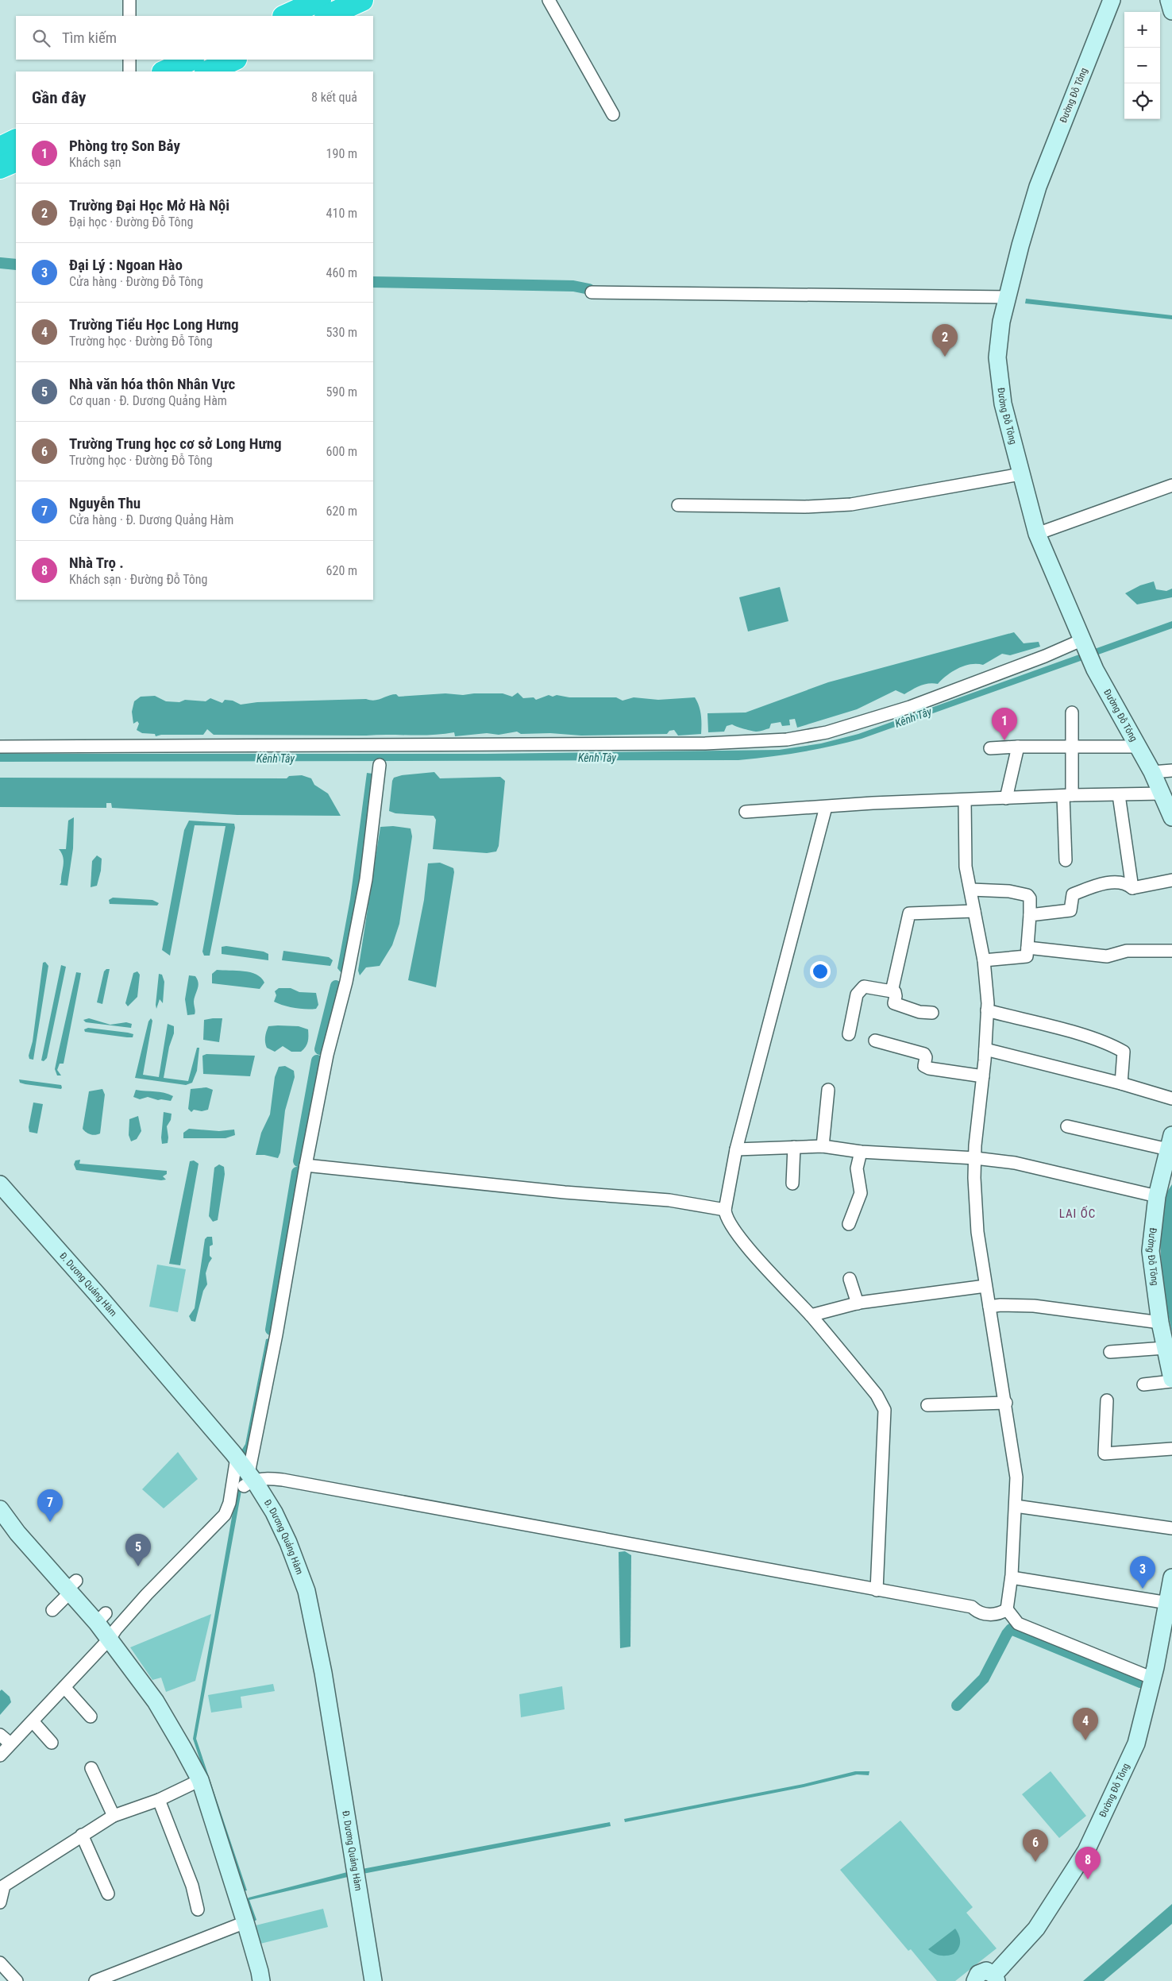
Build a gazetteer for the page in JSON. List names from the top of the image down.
{
  "streets": {
    "main road": ["Đường Đỗ Tông", "Đ. Dương Quảng Hàm"]
  },
  "districts": ["LAI ỐC"],
  "water": ["Kênh Tây"],
  "page": {
    "map_buttons": ["+", "−"],
    "search": "Tìm kiếm",
    "heading": ["Gần đây", "8 kết quả"],
    "list": [
      {
        "mark": "1",
        "name": "Phòng trọ Son Bảy",
        "note": "Khách sạn",
        "value": "190 m"
      },
      {
        "mark": "2",
        "name": "Trường Đại Học Mở Hà Nội",
        "note": "Đại học · Đường Đỗ Tông",
        "value": "410 m"
      },
      {
        "mark": "3",
        "name": "Đại Lý : Ngoan Hào",
        "note": "Cửa hàng · Đường Đỗ Tông",
        "value": "460 m"
      },
      {
        "mark": "4",
        "name": "Trường Tiểu Học Long Hưng",
        "note": "Trường học · Đường Đỗ Tông",
        "value": "530 m"
      },
      {
        "mark": "5",
        "name": "Nhà văn hóa thôn Nhân Vực",
        "note": "Cơ quan · Đ. Dương Quảng Hàm",
        "value": "590 m"
      },
      {
        "mark": "6",
        "name": "Trường Trung học cơ sở Long Hưng",
        "note": "Trường học · Đường Đỗ Tông",
        "value": "600 m"
      },
      {
        "mark": "7",
        "name": "Nguyễn Thu",
        "note": "Cửa hàng · Đ. Dương Quảng Hàm",
        "value": "620 m"
      },
      {
        "mark": "8",
        "name": "Nhà Trọ .",
        "note": "Khách sạn · Đường Đỗ Tông",
        "value": "620 m"
      }
    ],
    "pins": [
      "2",
      "1",
      "7",
      "5",
      "3",
      "4",
      "6",
      "8"
    ]
  }
}
